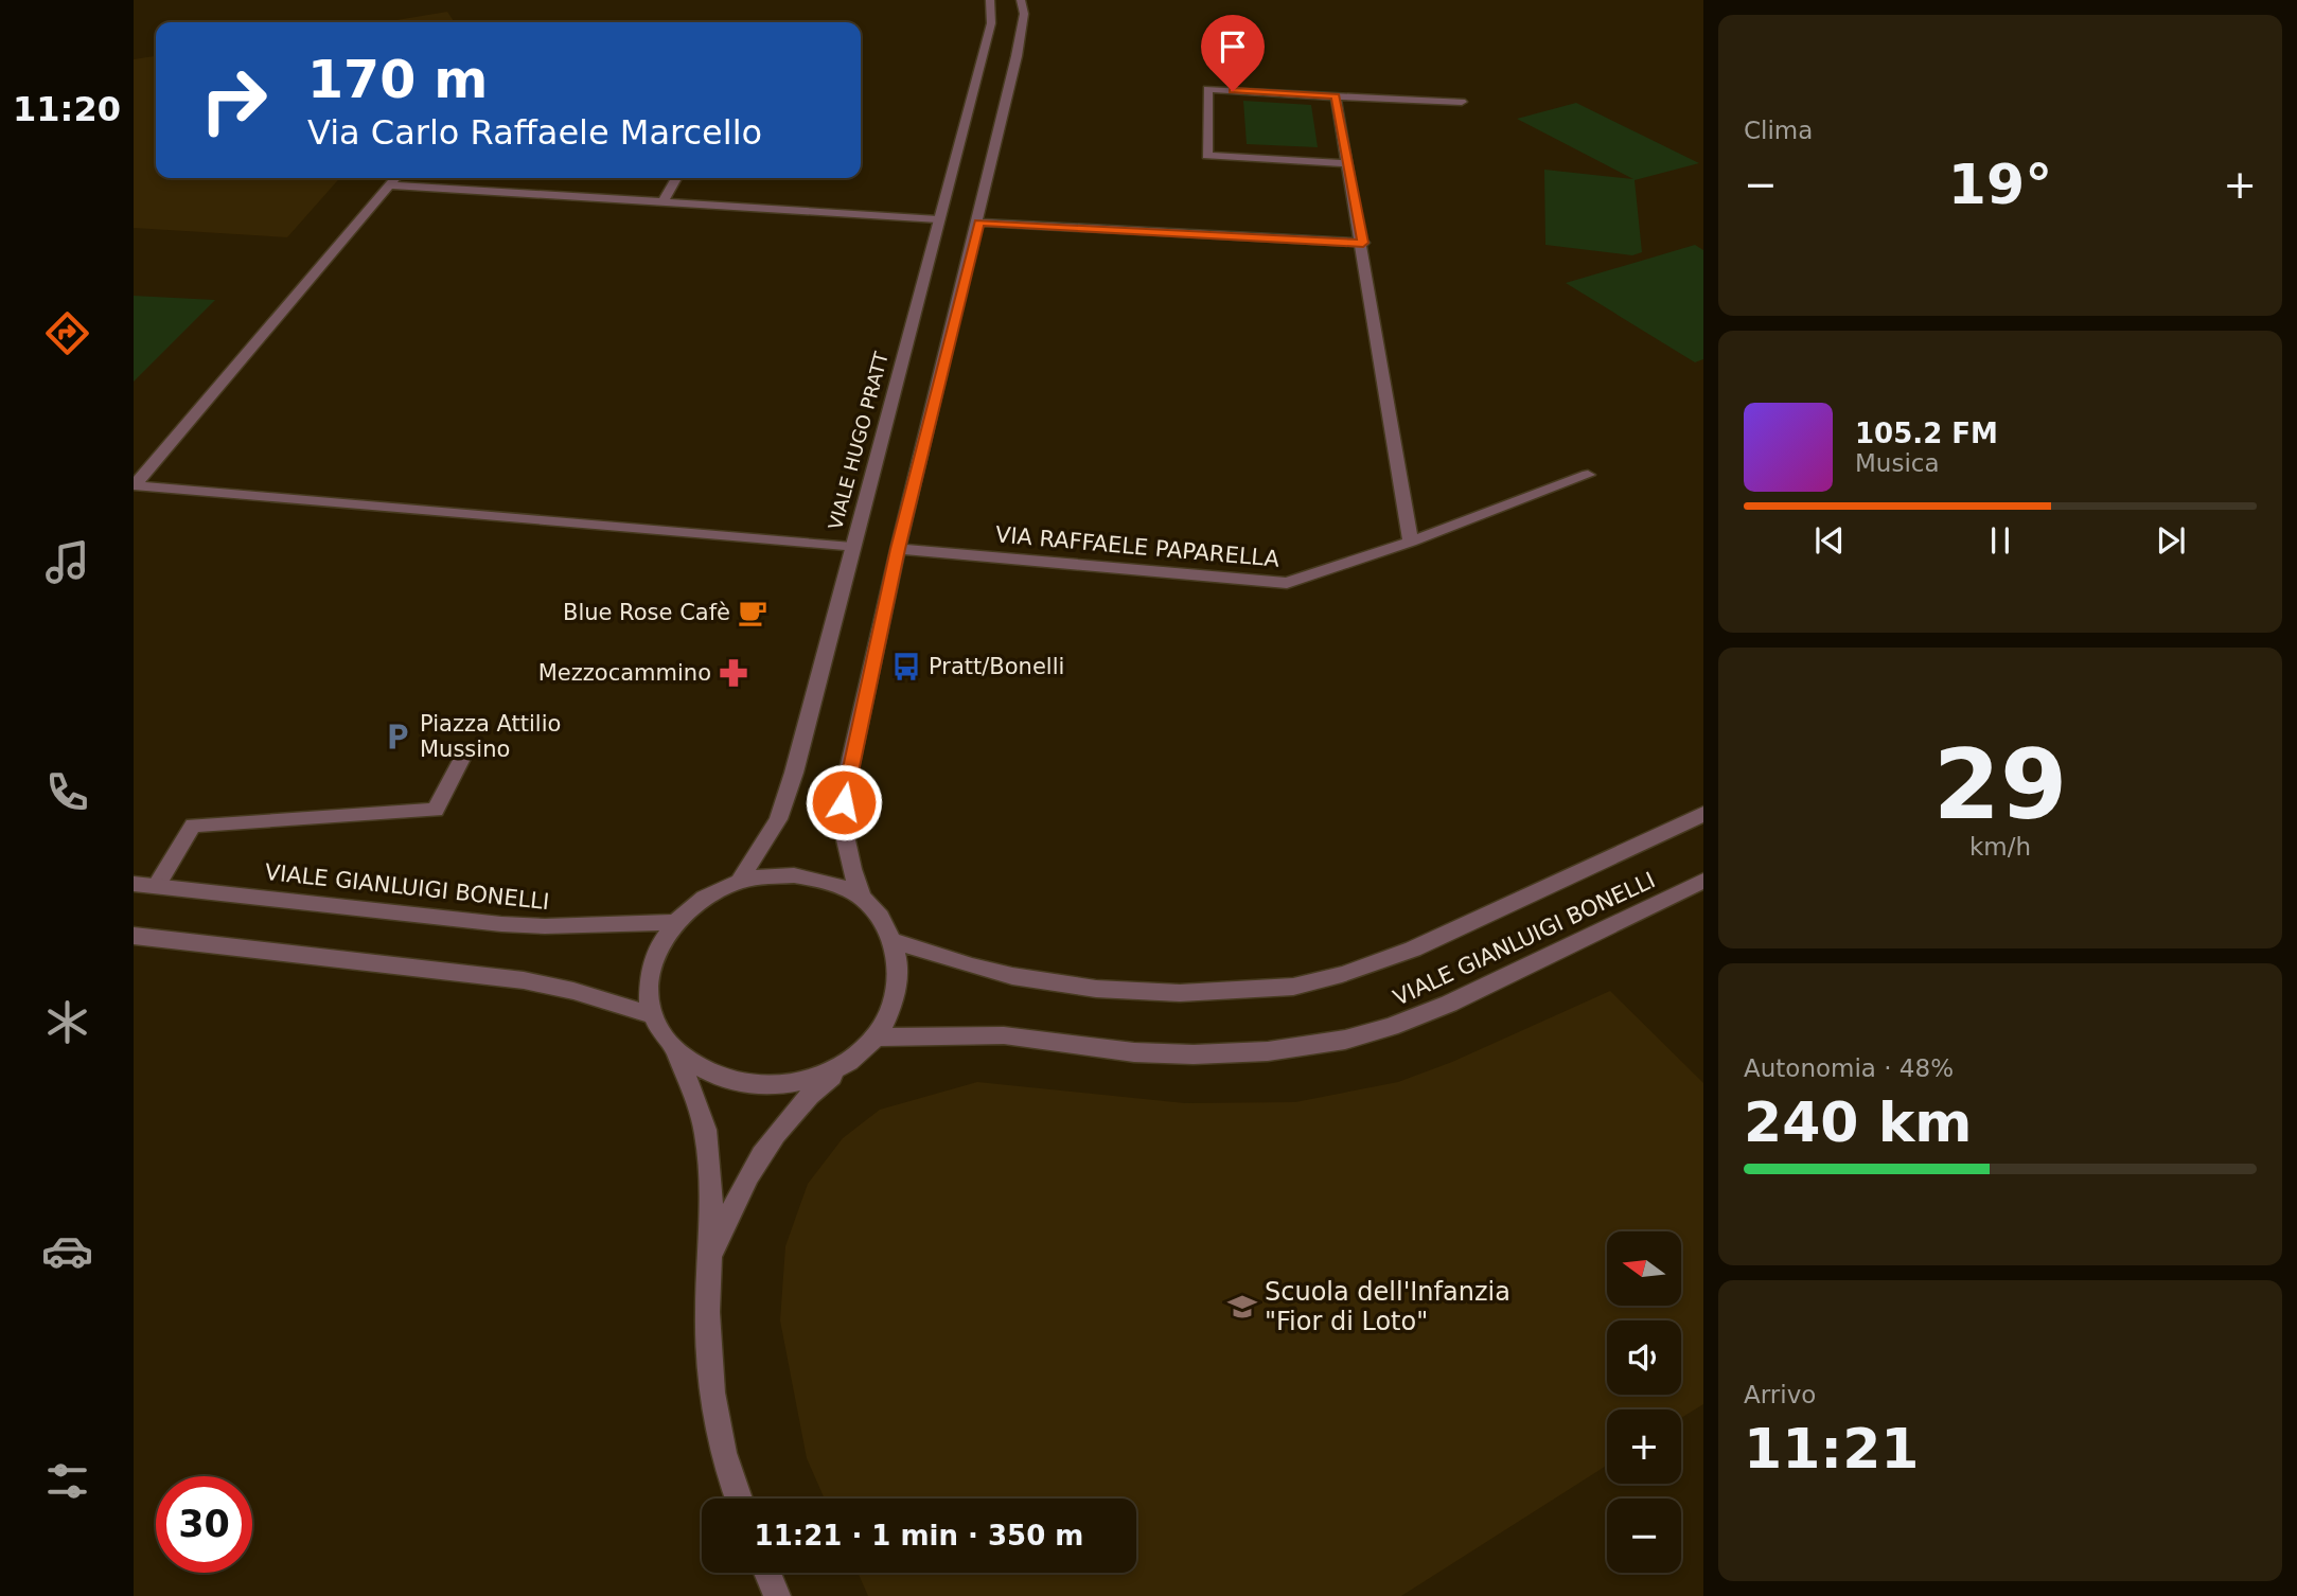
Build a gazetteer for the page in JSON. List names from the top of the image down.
{
  "streets": {
    "street": ["VIALE HUGO PRATT", "VIA RAFFAELE PAPARELLA", "VIALE GIANLUIGI BONELLI"]
  },
  "crossings": [
    ["VIALE HUGO PRATT", "VIALE GIANLUIGI BONELLI"]
  ],
  "places": {
    "cafe": ["Blue Rose Cafè"],
    "bus stop": ["Pratt/Bonelli"],
    "pharmacy": ["Mezzocammino"],
    "parking": ["Piazza Attilio Mussino"],
    "school or university": ["Scuola dell'Infanzia \"Fior di Loto\""]
  },
  "north": "left",
  "page": {
    "tabs": "11:20",
    "tile": [
      "Clima",
      ["29", "km/h"],
      ["Autonomia · 48%", "240 km"],
      ["Arrivo", "11:21"]
    ],
    "turn": ["170 m", "Via Carlo Raffaele Marcello"],
    "heat": ["−", "19°", "+"],
    "song": ["105.2 FM", "Musica"],
    "map_buttons": ["+", "−"],
    "limit": "30",
    "trip": "11:21 · 1 min · 350 m"
  }
}
